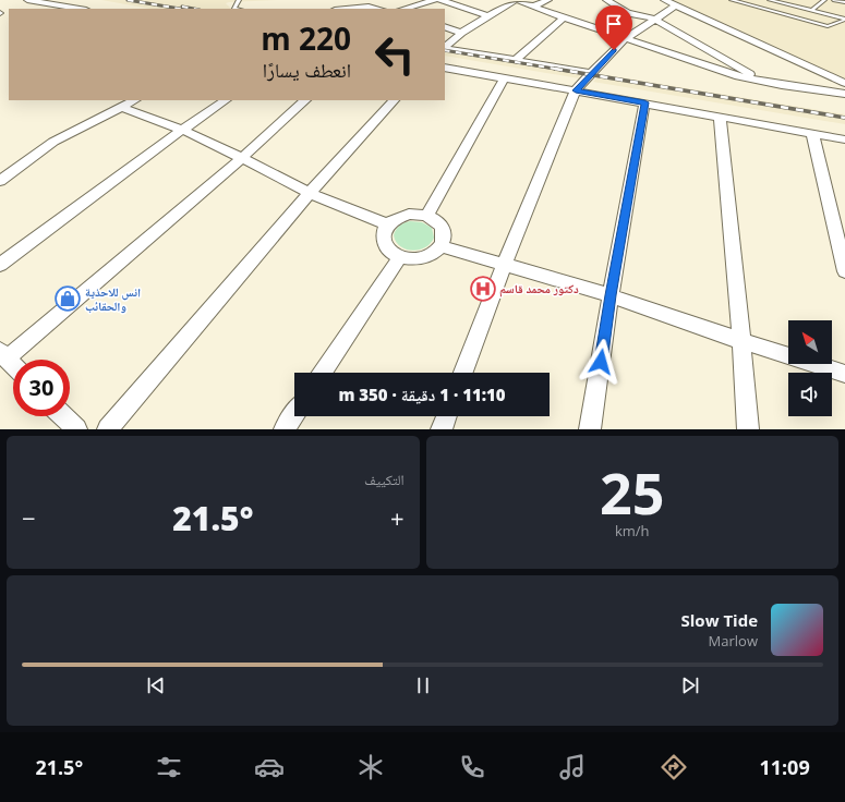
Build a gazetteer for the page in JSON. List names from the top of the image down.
{
  "places": {
    "hospital": ["دكتور محمد قاسم"],
    "shop": ["انس للاحذية والحقائب"]
  },
  "north": "top left",
  "page": {
    "turn": ["220 m", "انعطف يسارًا"],
    "limit": "30",
    "trip": "11:10 · 1 دقيقة · 350 m",
    "tile": [
      ["25", "km/h"],
      "التكييف"
    ],
    "heat": ["−", "21.5°", "+"],
    "song": ["Slow Tide", "Marlow"],
    "tabs": ["11:09", "21.5°"]
  }
}
